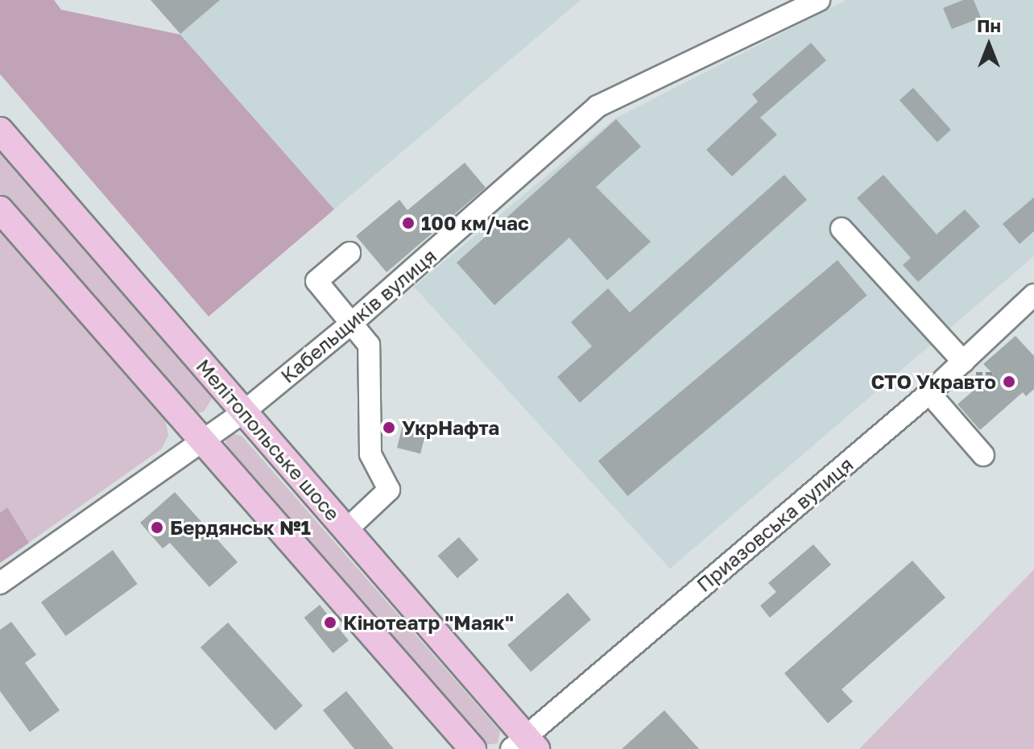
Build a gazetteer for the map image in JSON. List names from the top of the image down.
{
  "streets": {
    "main road": ["Мелітопольське шосе"],
    "street": ["Кабельщиків вулиця", "Приазовська вулиця"]
  },
  "crossings": [
    ["Кабельщиків вулиця", "Мелітопольське шосе"],
    ["Мелітопольське шосе", "Приазовська вулиця"]
  ],
  "places": [
    "100 км/час",
    "СТО Укравто",
    "УкрНафта",
    "Бердянськ №1",
    "Кінотеатр \"Маяк\""
  ],
  "north": "top"
}
